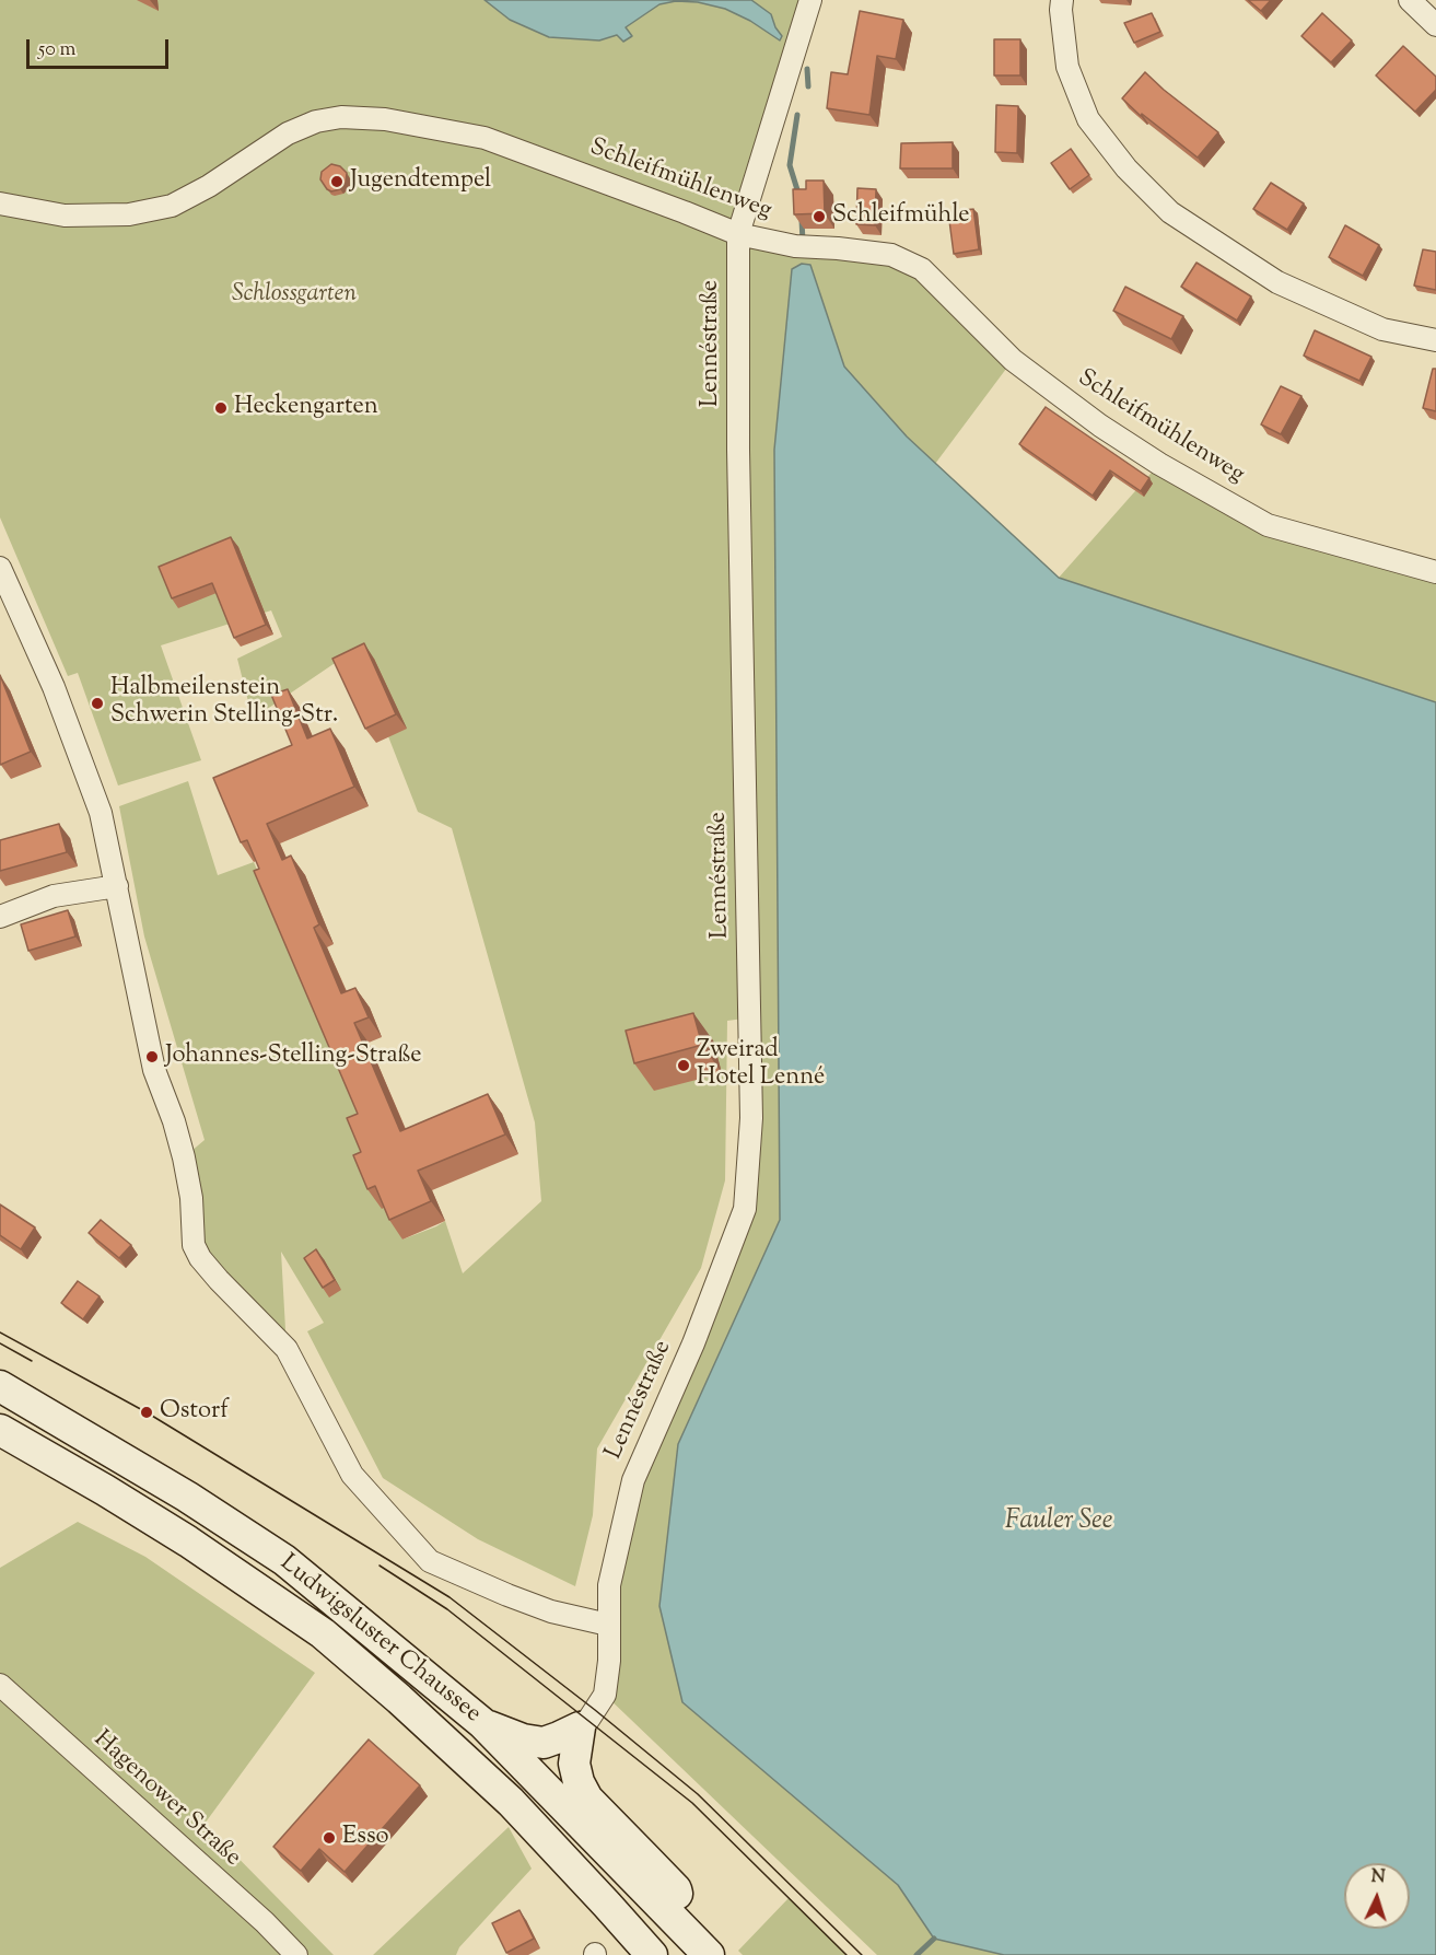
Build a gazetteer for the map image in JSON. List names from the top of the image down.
{
  "streets": {
    "street": [
      "Schleifmühlenweg",
      "Lennéstraße",
      "Ludwigsluster Chaussee",
      "Hagenower Straße"
    ]
  },
  "crossings": [
    ["Schleifmühlenweg", "Lennéstraße"]
  ],
  "water": ["Fauler See"],
  "parks": ["Schlossgarten"],
  "places": [
    "Jugendtempel",
    "Schleifmühle",
    "Heckengarten",
    "Halbmeilenstein Schwerin Stelling-Str.",
    "Johannes-Stelling-Straße",
    "Zweirad Hotel Lenné",
    "Ostorf",
    "Esso"
  ],
  "scale_bar": "50 m",
  "north": "top"
}
